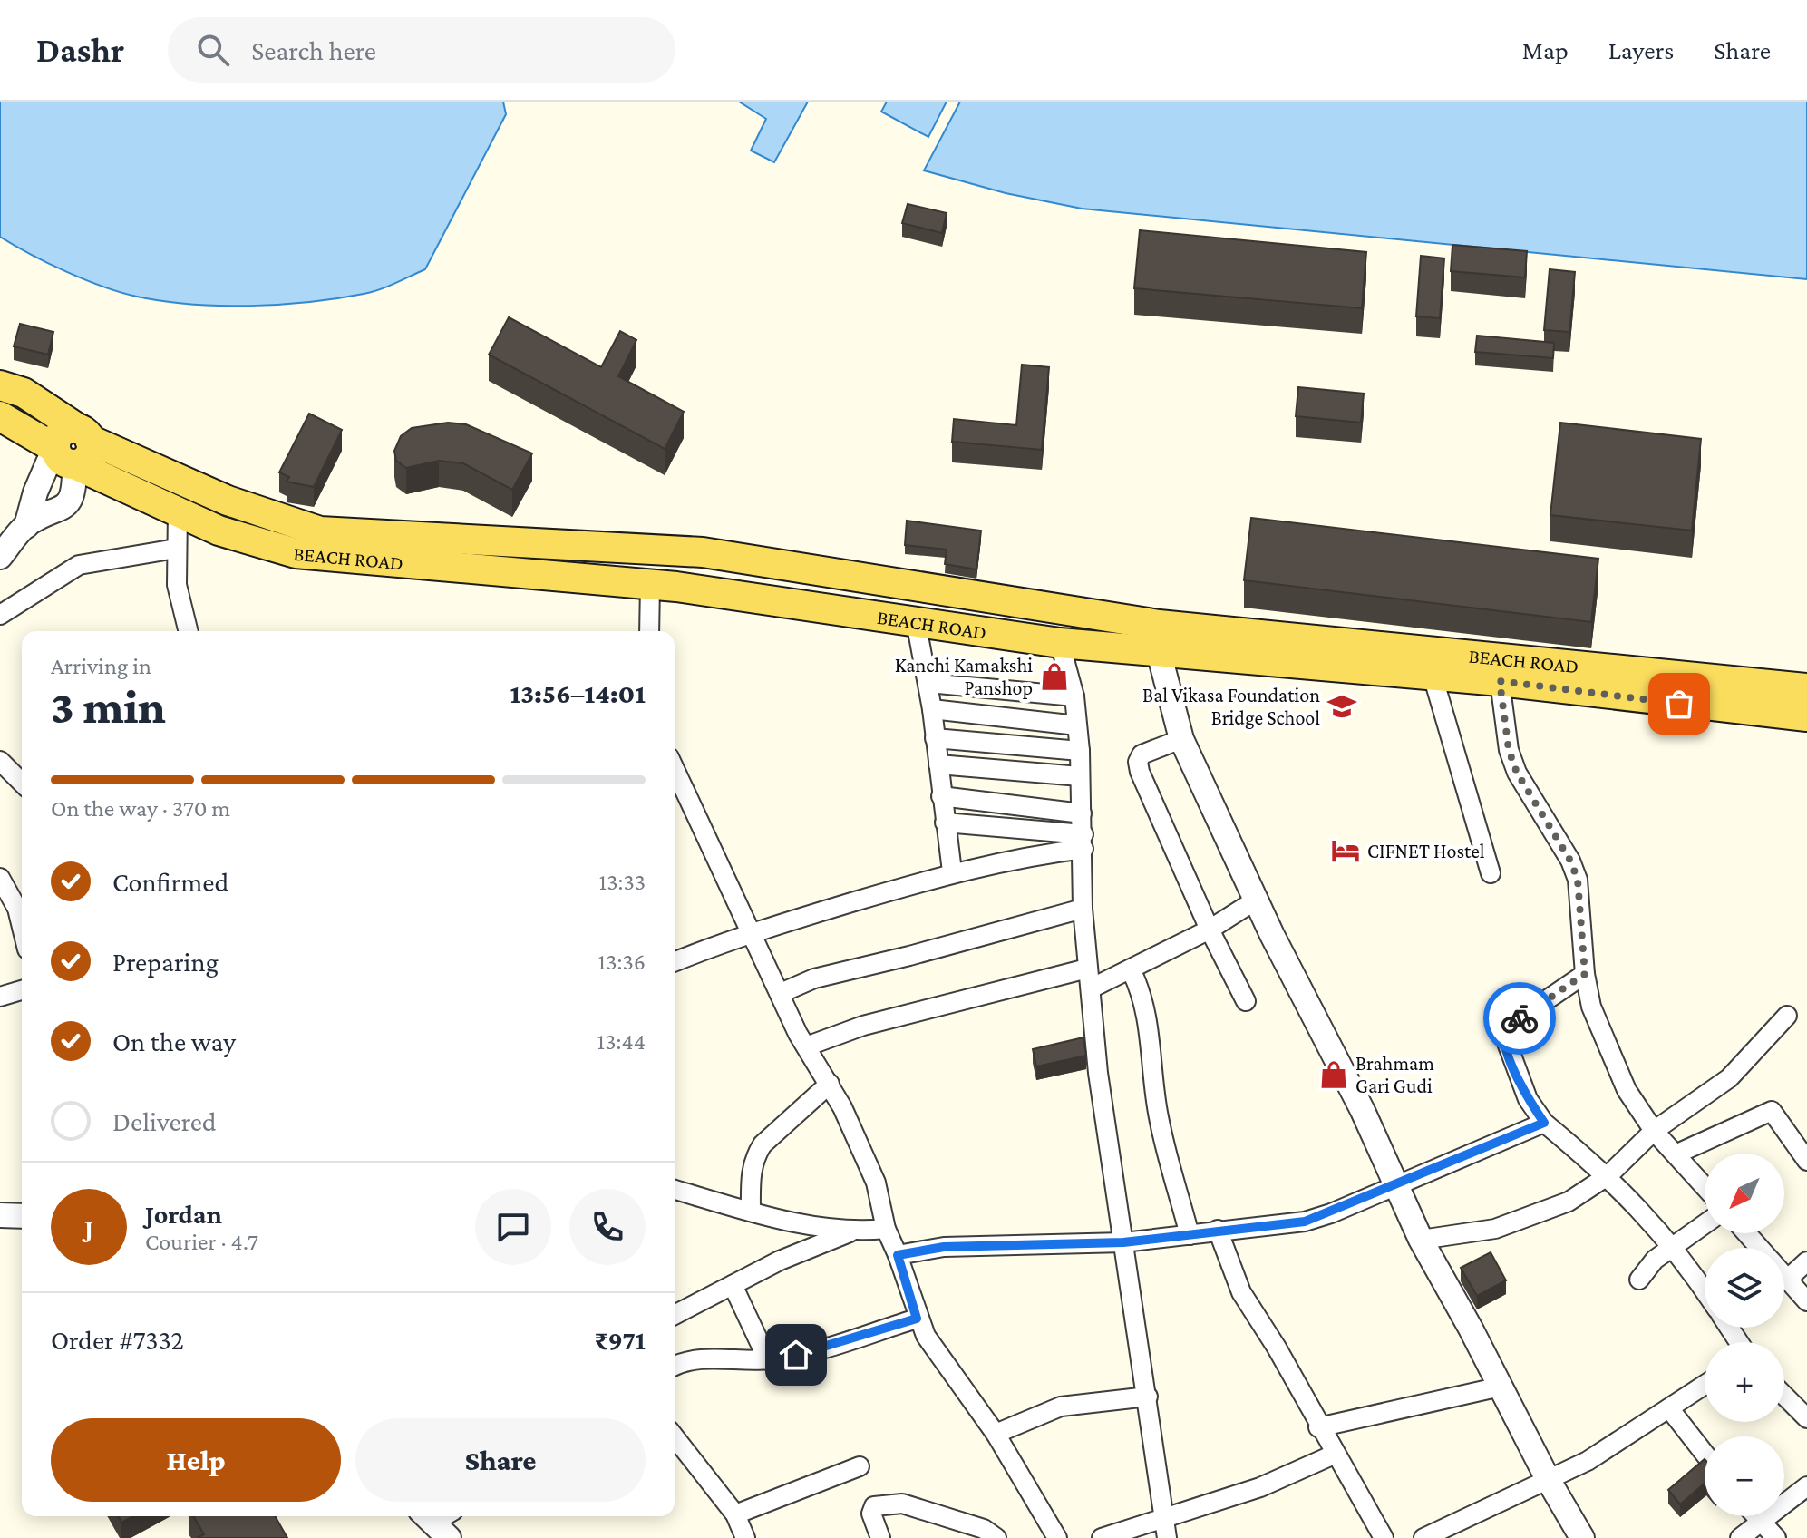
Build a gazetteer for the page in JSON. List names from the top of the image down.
{
  "streets": {
    "main road": ["BEACH ROAD"]
  },
  "places": {
    "shop": ["Kanchi Kamakshi Panshop", "Brahmam Gari Gudi"],
    "school or university": ["Bal Vikasa Foundation Bridge School"],
    "hotel": ["CIFNET Hostel"]
  },
  "north": "bottom left",
  "page": {
    "header": "Dashr",
    "search": "Search here",
    "nav": ["Map", "Layers", "Share"],
    "heading": ["3 min", "Arriving in", "13:56–14:01"],
    "panel": [
      "Jordan",
      "Courier · 4.7",
      "Order #7332",
      "₹971"
    ],
    "bar": "On the way · 370 m",
    "list": [
      ["Confirmed", "13:33"],
      ["Preparing", "13:36"],
      ["On the way", "13:44"],
      "Delivered"
    ],
    "map_buttons": ["+", "−"],
    "round": "J",
    "buttons": ["Help", "Share"]
  }
}
